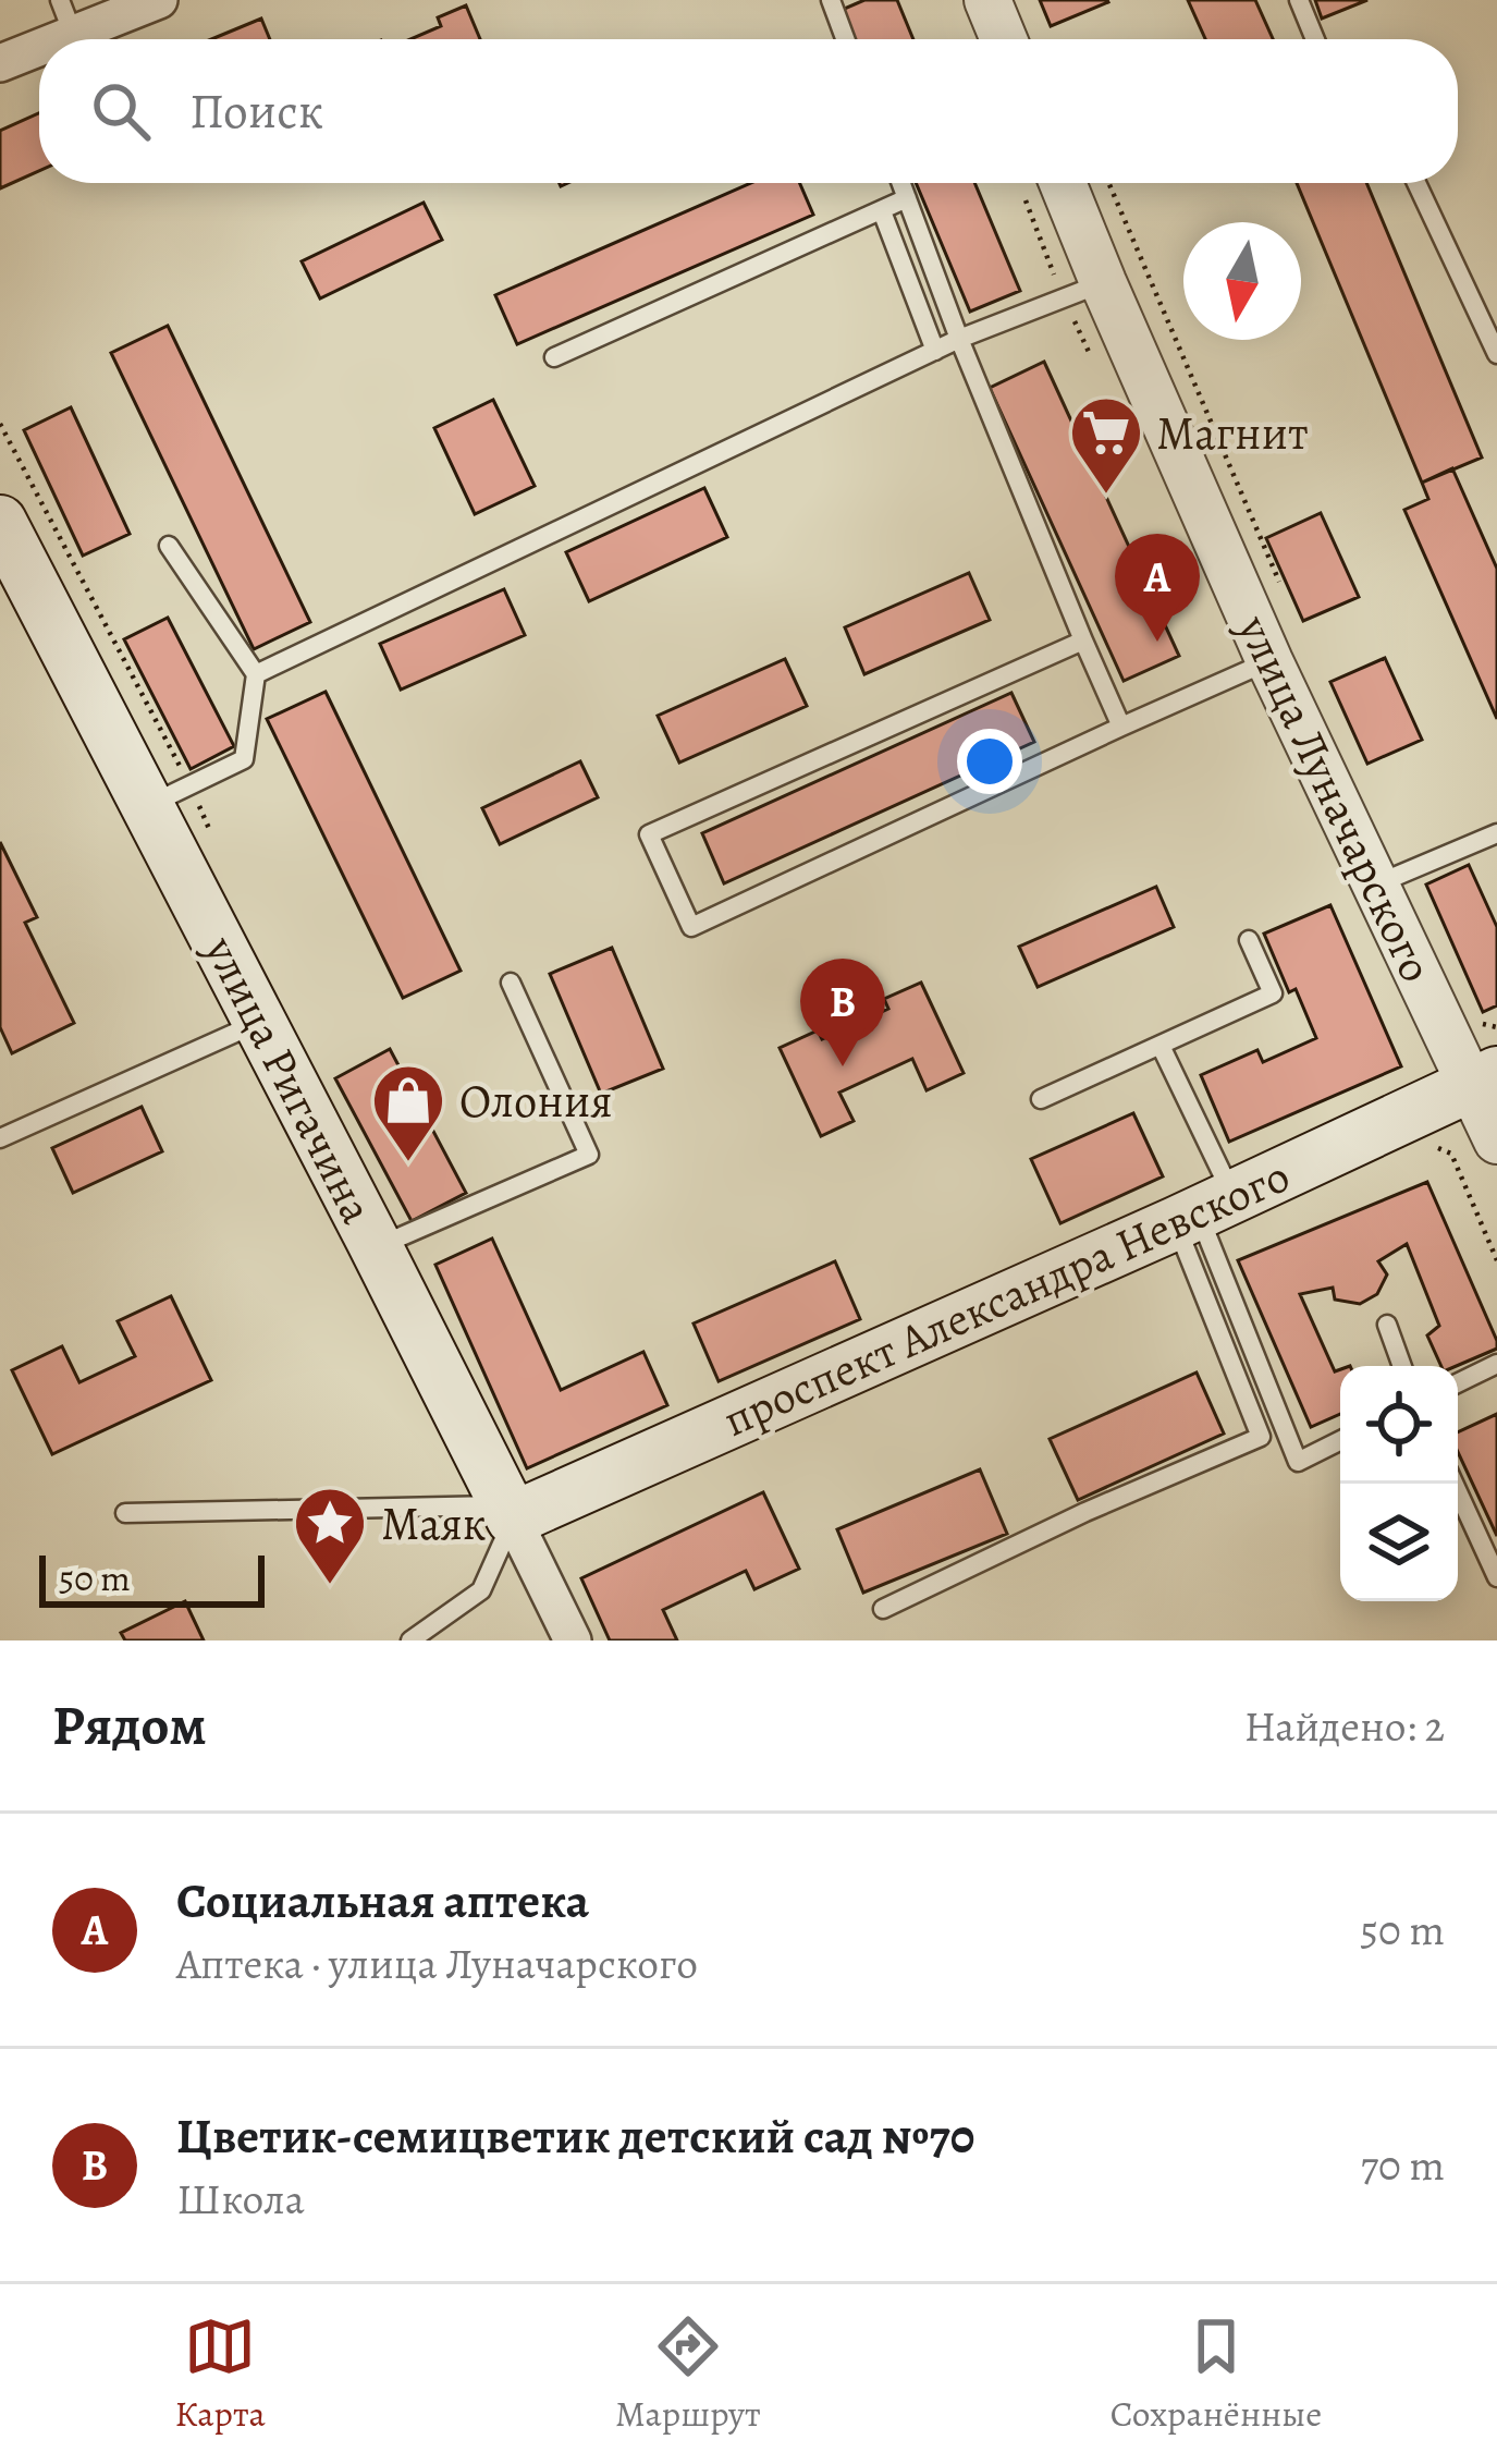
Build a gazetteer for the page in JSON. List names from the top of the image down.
{
  "streets": {
    "main road": ["улица Ригачина", "проспект Александра Невского"],
    "street": ["улица Луначарского"]
  },
  "crossings": [
    ["улица Луначарского", "проспект Александра Невского"],
    ["улица Ригачина", "проспект Александра Невского"]
  ],
  "places": {
    "supermarket": ["Магнит"],
    "shop": ["Олония"],
    "place": ["Маяк"]
  },
  "scale_bar": "50 m",
  "north": "bottom",
  "page": {
    "search": "Поиск",
    "pins": ["A", "B"],
    "scale": "50 m",
    "heading": ["Рядом", "Найдено: 2"],
    "list": [
      {
        "mark": "A",
        "name": "Социальная аптека",
        "note": "Аптека · улица Луначарского",
        "value": "50 m"
      },
      {
        "mark": "B",
        "name": "Цветик-семицветик детский сад №70",
        "note": "Школа",
        "value": "70 m"
      }
    ],
    "nav": ["Карта", "Маршрут", "Сохранённые"]
  }
}
